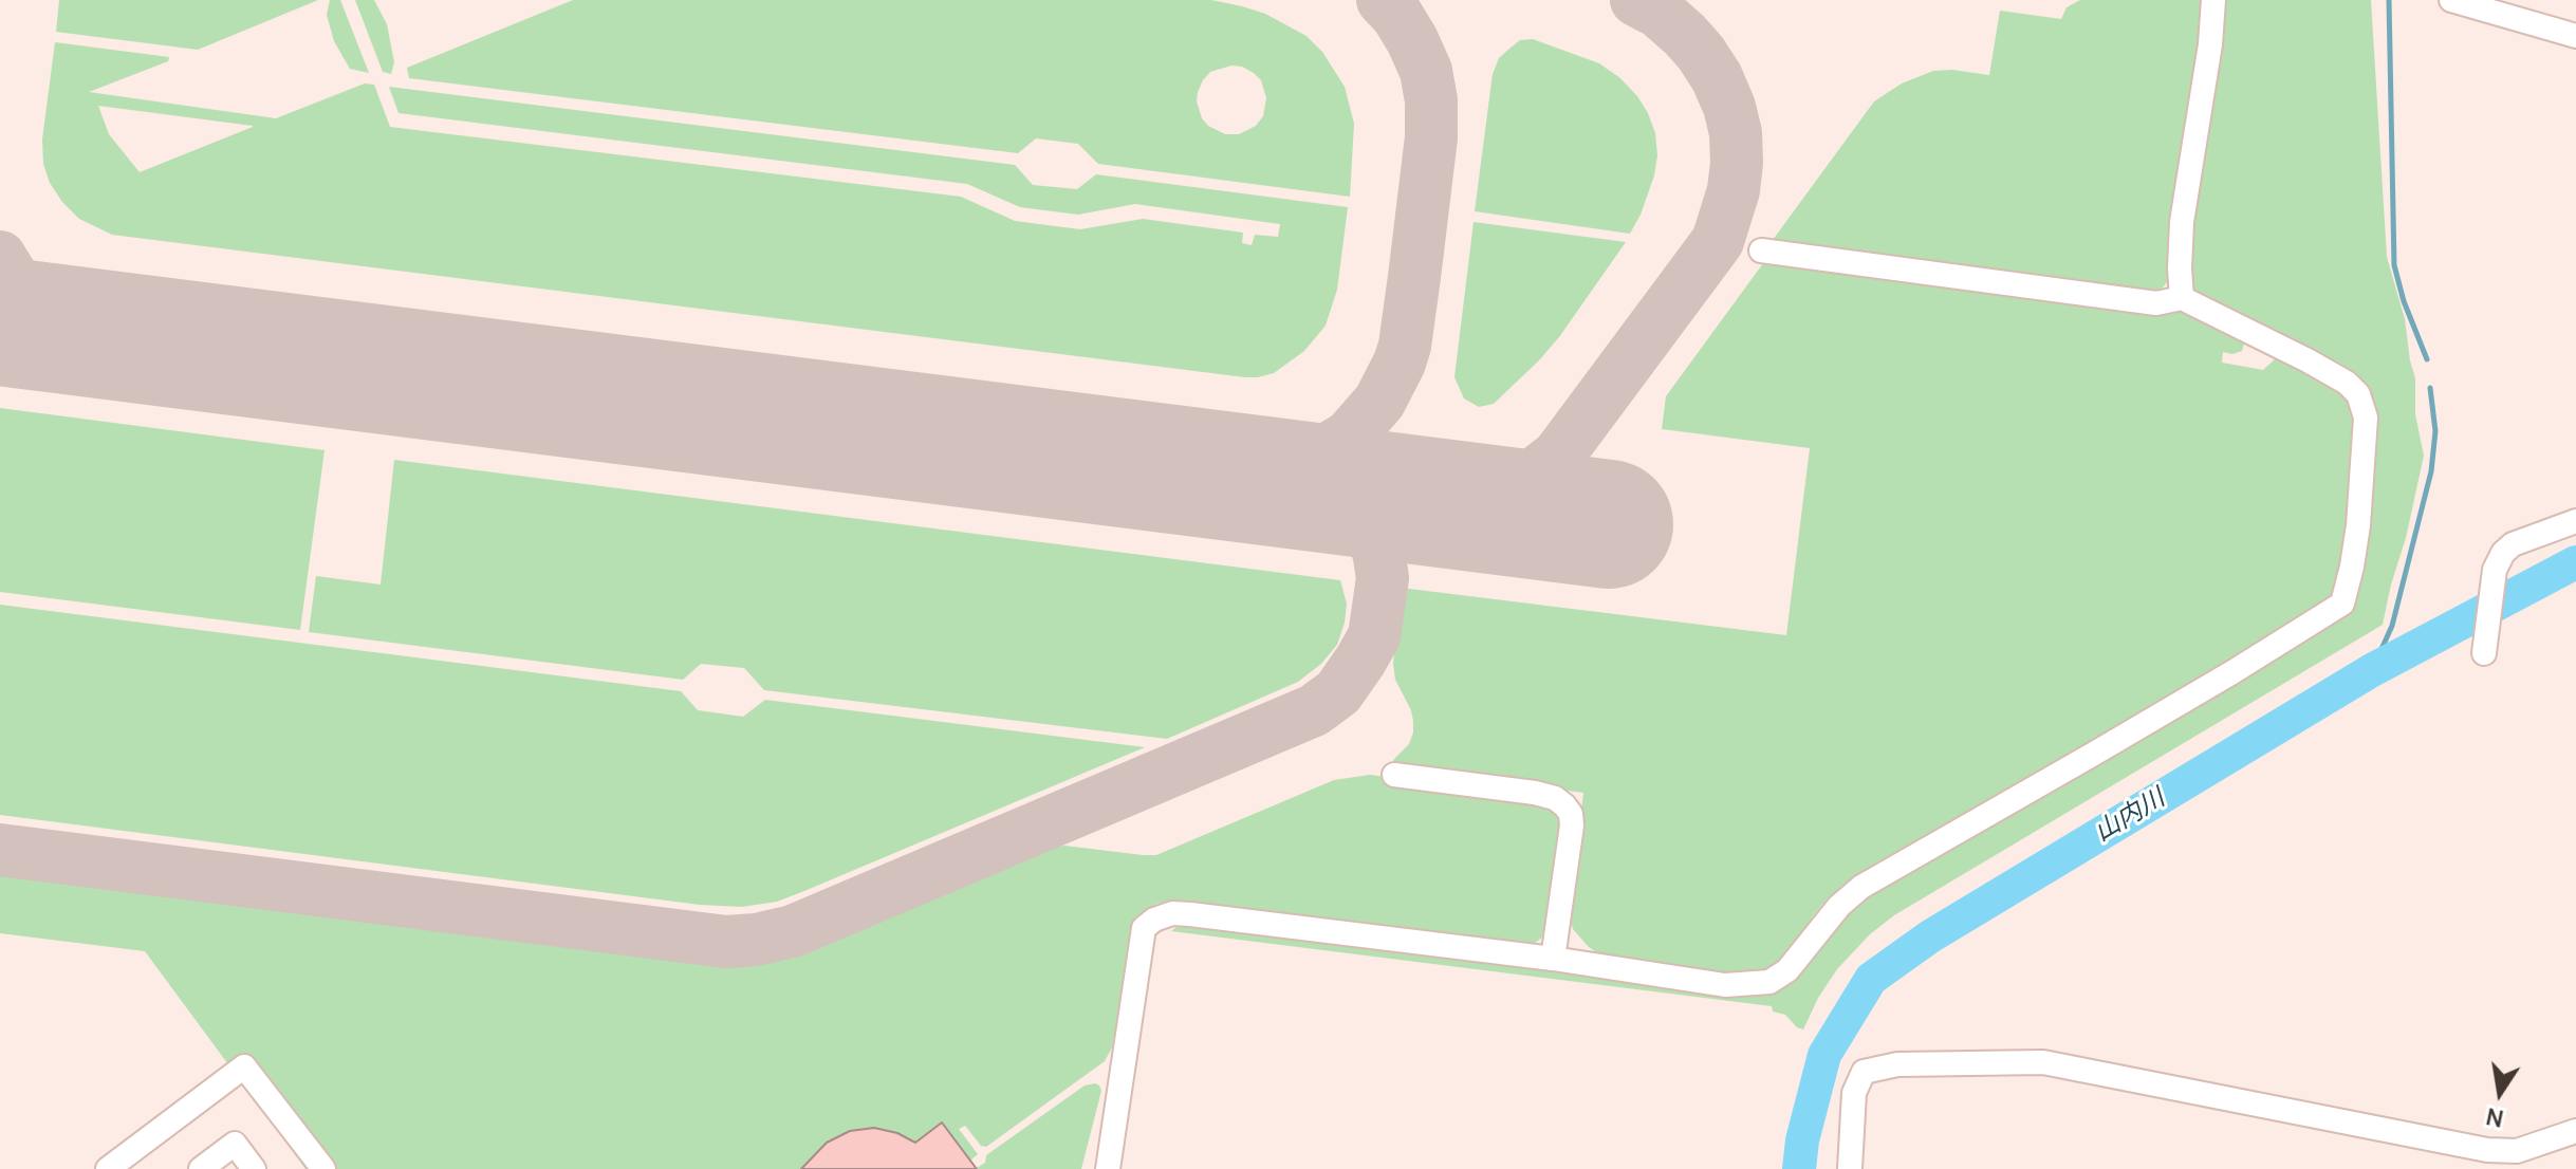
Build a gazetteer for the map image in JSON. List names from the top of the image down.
{
  "water": ["山内川"],
  "north": "bottom"
}
